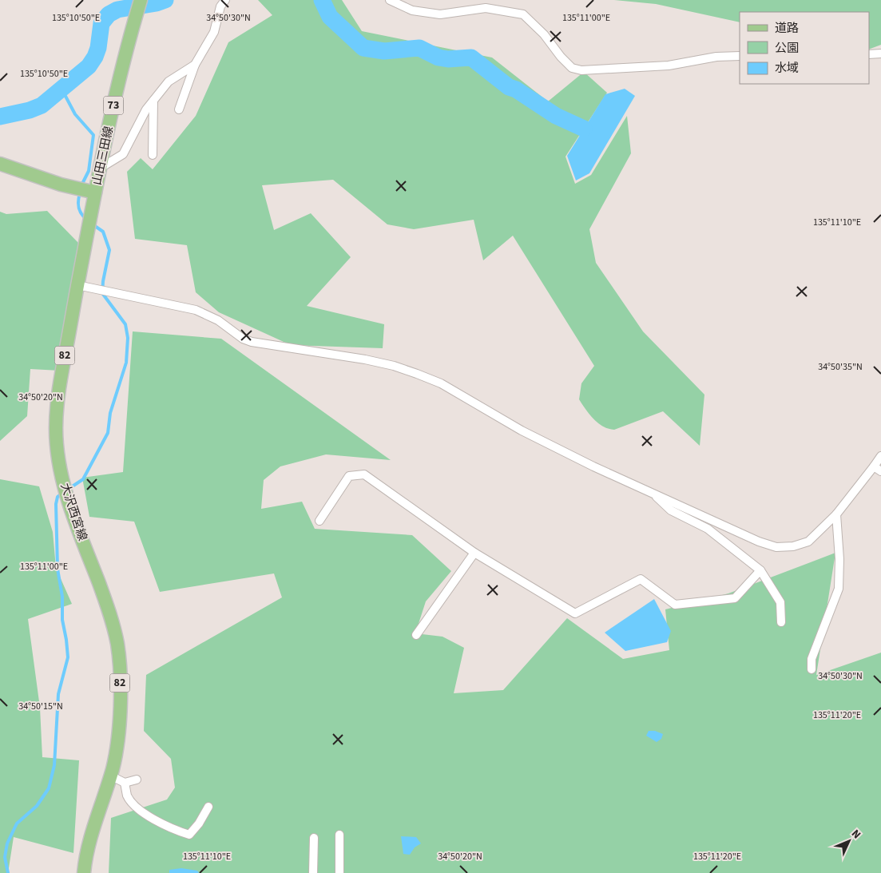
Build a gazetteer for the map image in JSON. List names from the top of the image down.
{
  "streets": {
    "main road": [
      "73",
      "山田三田線",
      "82",
      "大沢西宮線"
    ]
  },
  "crossings": [
    ["山田三田線", "大沢西宮線"]
  ],
  "legend": ["道路", "公園", "水域"],
  "north": "top right",
  "coordinates": [
    "135°10'50\"E",
    "135°11'00\"E",
    "34°50'30\"N",
    "135°11'10\"E",
    "34°50'35\"N",
    "34°50'20\"N",
    "34°50'15\"N",
    "135°11'20\"E"
  ]
}
